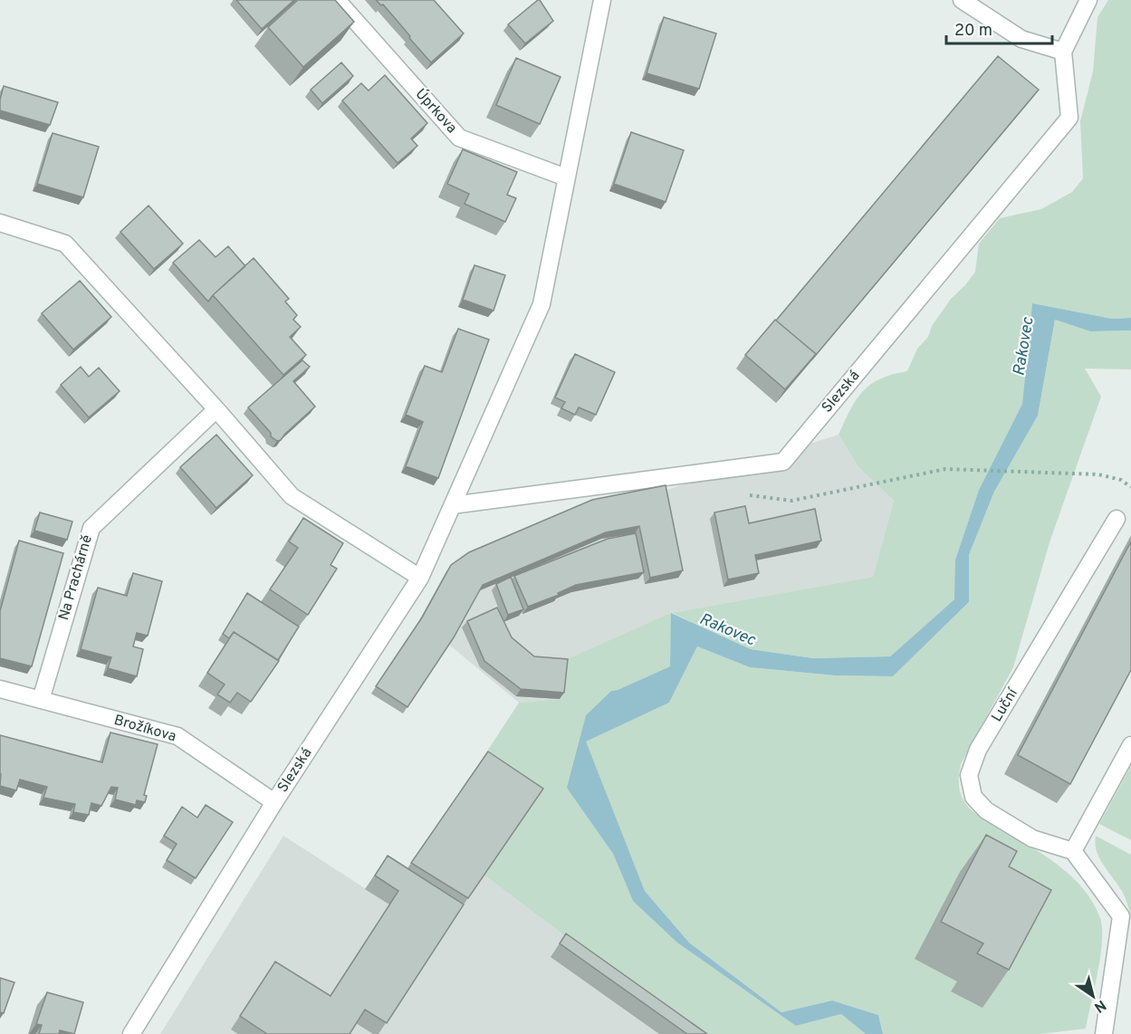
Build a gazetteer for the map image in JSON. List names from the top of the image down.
{
  "streets": {
    "street": [
      "Úprkova",
      "Slezská",
      "Na Prachárně",
      "Luční",
      "Brožíkova"
    ]
  },
  "crossings": [
    ["Úprkova", "Slezská"],
    ["Slezská", "Brožíkova"],
    ["Na Prachárně", "Brožíkova"]
  ],
  "water": ["Rakovec"],
  "scale_bar": "20 m",
  "north": "bottom right"
}
